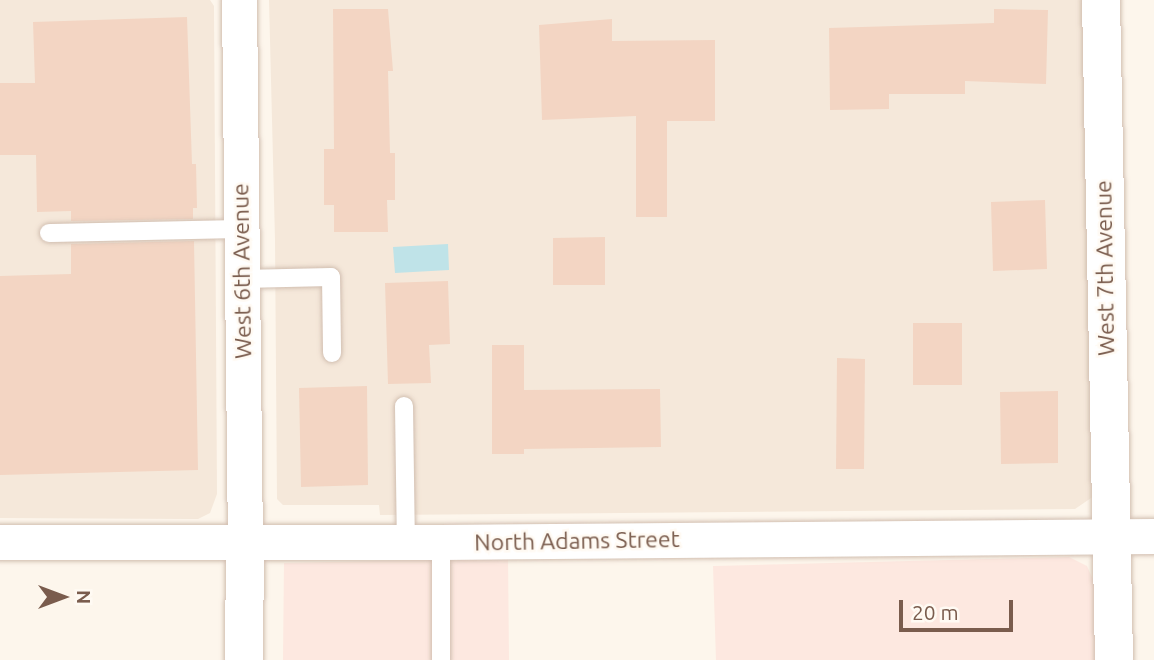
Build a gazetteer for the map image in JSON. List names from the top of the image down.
{
  "streets": {
    "street": ["West 7th Avenue", "West 6th Avenue", "North Adams Street"]
  },
  "crossings": [
    ["West 7th Avenue", "North Adams Street"],
    ["West 6th Avenue", "North Adams Street"]
  ],
  "scale_bar": "20 m",
  "north": "right"
}
